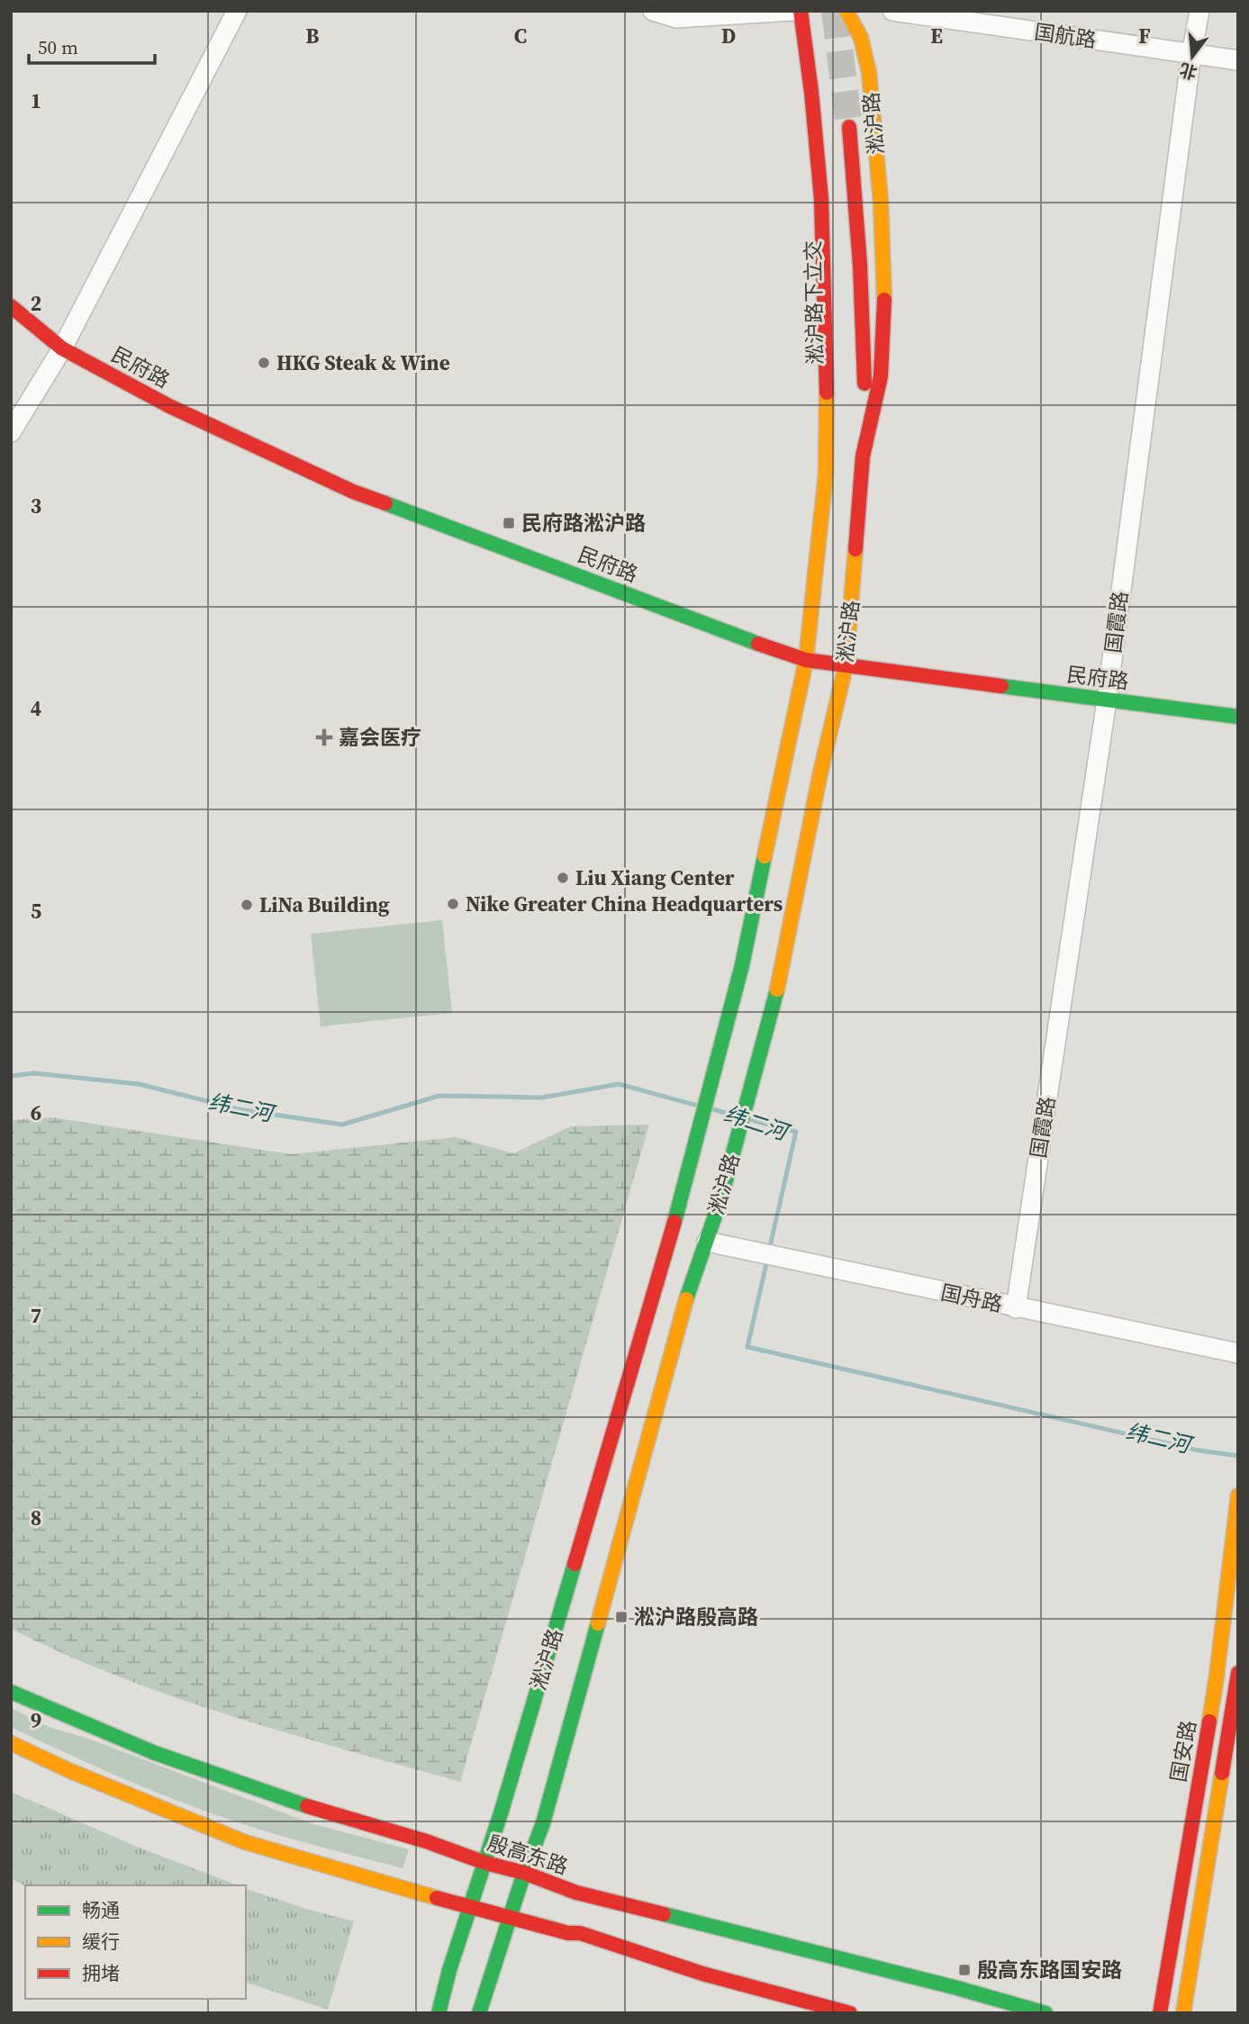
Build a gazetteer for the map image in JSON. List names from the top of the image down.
{
  "streets": {
    "main road": [
      "淞沪路",
      "淞沪路下立交",
      "民府路",
      "国安路",
      "殷高东路"
    ],
    "street": ["国航路", "国霞路", "国舟路"]
  },
  "crossings": [
    ["国航路", "国霞路"],
    ["淞沪路", "淞沪路下立交"],
    ["淞沪路", "民府路"],
    ["淞沪路", "国舟路"],
    ["淞沪路", "殷高东路"],
    ["民府路", "国霞路"],
    ["国霞路", "国舟路"]
  ],
  "water": ["纬二河"],
  "places": {
    "other": [
      "HKG Steak & Wine",
      "Liu Xiang Center",
      "Nike Greater China Headquarters",
      "LiNa Building"
    ],
    "transit": ["民府路淞沪路", "淞沪路殷高路", "殷高东路国安路"],
    "health": ["嘉会医疗"]
  },
  "legend": ["畅通", "缓行", "拥堵"],
  "scale_bar": "50 m",
  "north": "bottom",
  "grid": {
    "columns": [
      "B",
      "C",
      "D",
      "E",
      "F"
    ],
    "rows": [
      "1",
      "2",
      "3",
      "4",
      "5",
      "6",
      "7",
      "8",
      "9"
    ]
  }
}
